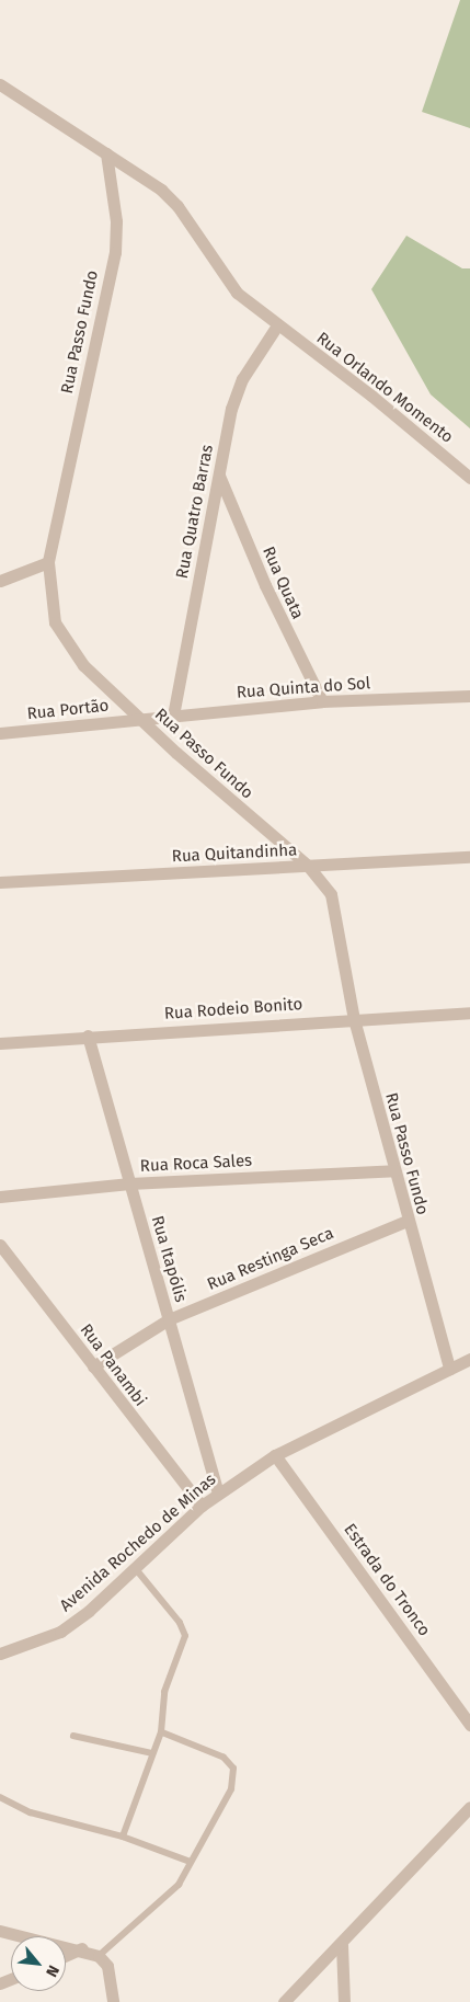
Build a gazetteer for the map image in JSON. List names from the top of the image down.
{
  "streets": {
    "street": [
      "Rua Passo Fundo",
      "Rua Orlando Momento",
      "Rua Quatro Barras",
      "Rua Quata",
      "Rua Quinta do Sol",
      "Rua Portão",
      "Rua Quitandinha",
      "Rua Rodeio Bonito",
      "Rua Roca Sales",
      "Rua Itapólis",
      "Rua Restinga Seca",
      "Rua Panambi",
      "Avenida Rochedo de Minas",
      "Estrada do Tronco"
    ]
  },
  "crossings": [
    ["Rua Passo Fundo", "Rua Orlando Momento"],
    ["Rua Passo Fundo", "Rua Quinta do Sol"],
    ["Rua Passo Fundo", "Rua Portão"],
    ["Rua Passo Fundo", "Rua Quitandinha"],
    ["Rua Passo Fundo", "Rua Rodeio Bonito"],
    ["Rua Passo Fundo", "Rua Roca Sales"],
    ["Rua Passo Fundo", "Rua Restinga Seca"],
    ["Rua Passo Fundo", "Avenida Rochedo de Minas"],
    ["Rua Orlando Momento", "Rua Quatro Barras"],
    ["Rua Quatro Barras", "Rua Quata"],
    ["Rua Quatro Barras", "Rua Quinta do Sol"],
    ["Rua Quata", "Rua Quinta do Sol"],
    ["Rua Quinta do Sol", "Rua Portão"],
    ["Rua Rodeio Bonito", "Rua Itapólis"],
    ["Rua Roca Sales", "Rua Itapólis"],
    ["Rua Itapólis", "Rua Restinga Seca"],
    ["Rua Itapólis", "Avenida Rochedo de Minas"],
    ["Rua Restinga Seca", "Rua Panambi"],
    ["Rua Panambi", "Avenida Rochedo de Minas"],
    ["Avenida Rochedo de Minas", "Estrada do Tronco"]
  ],
  "north": "bottom right"
}
